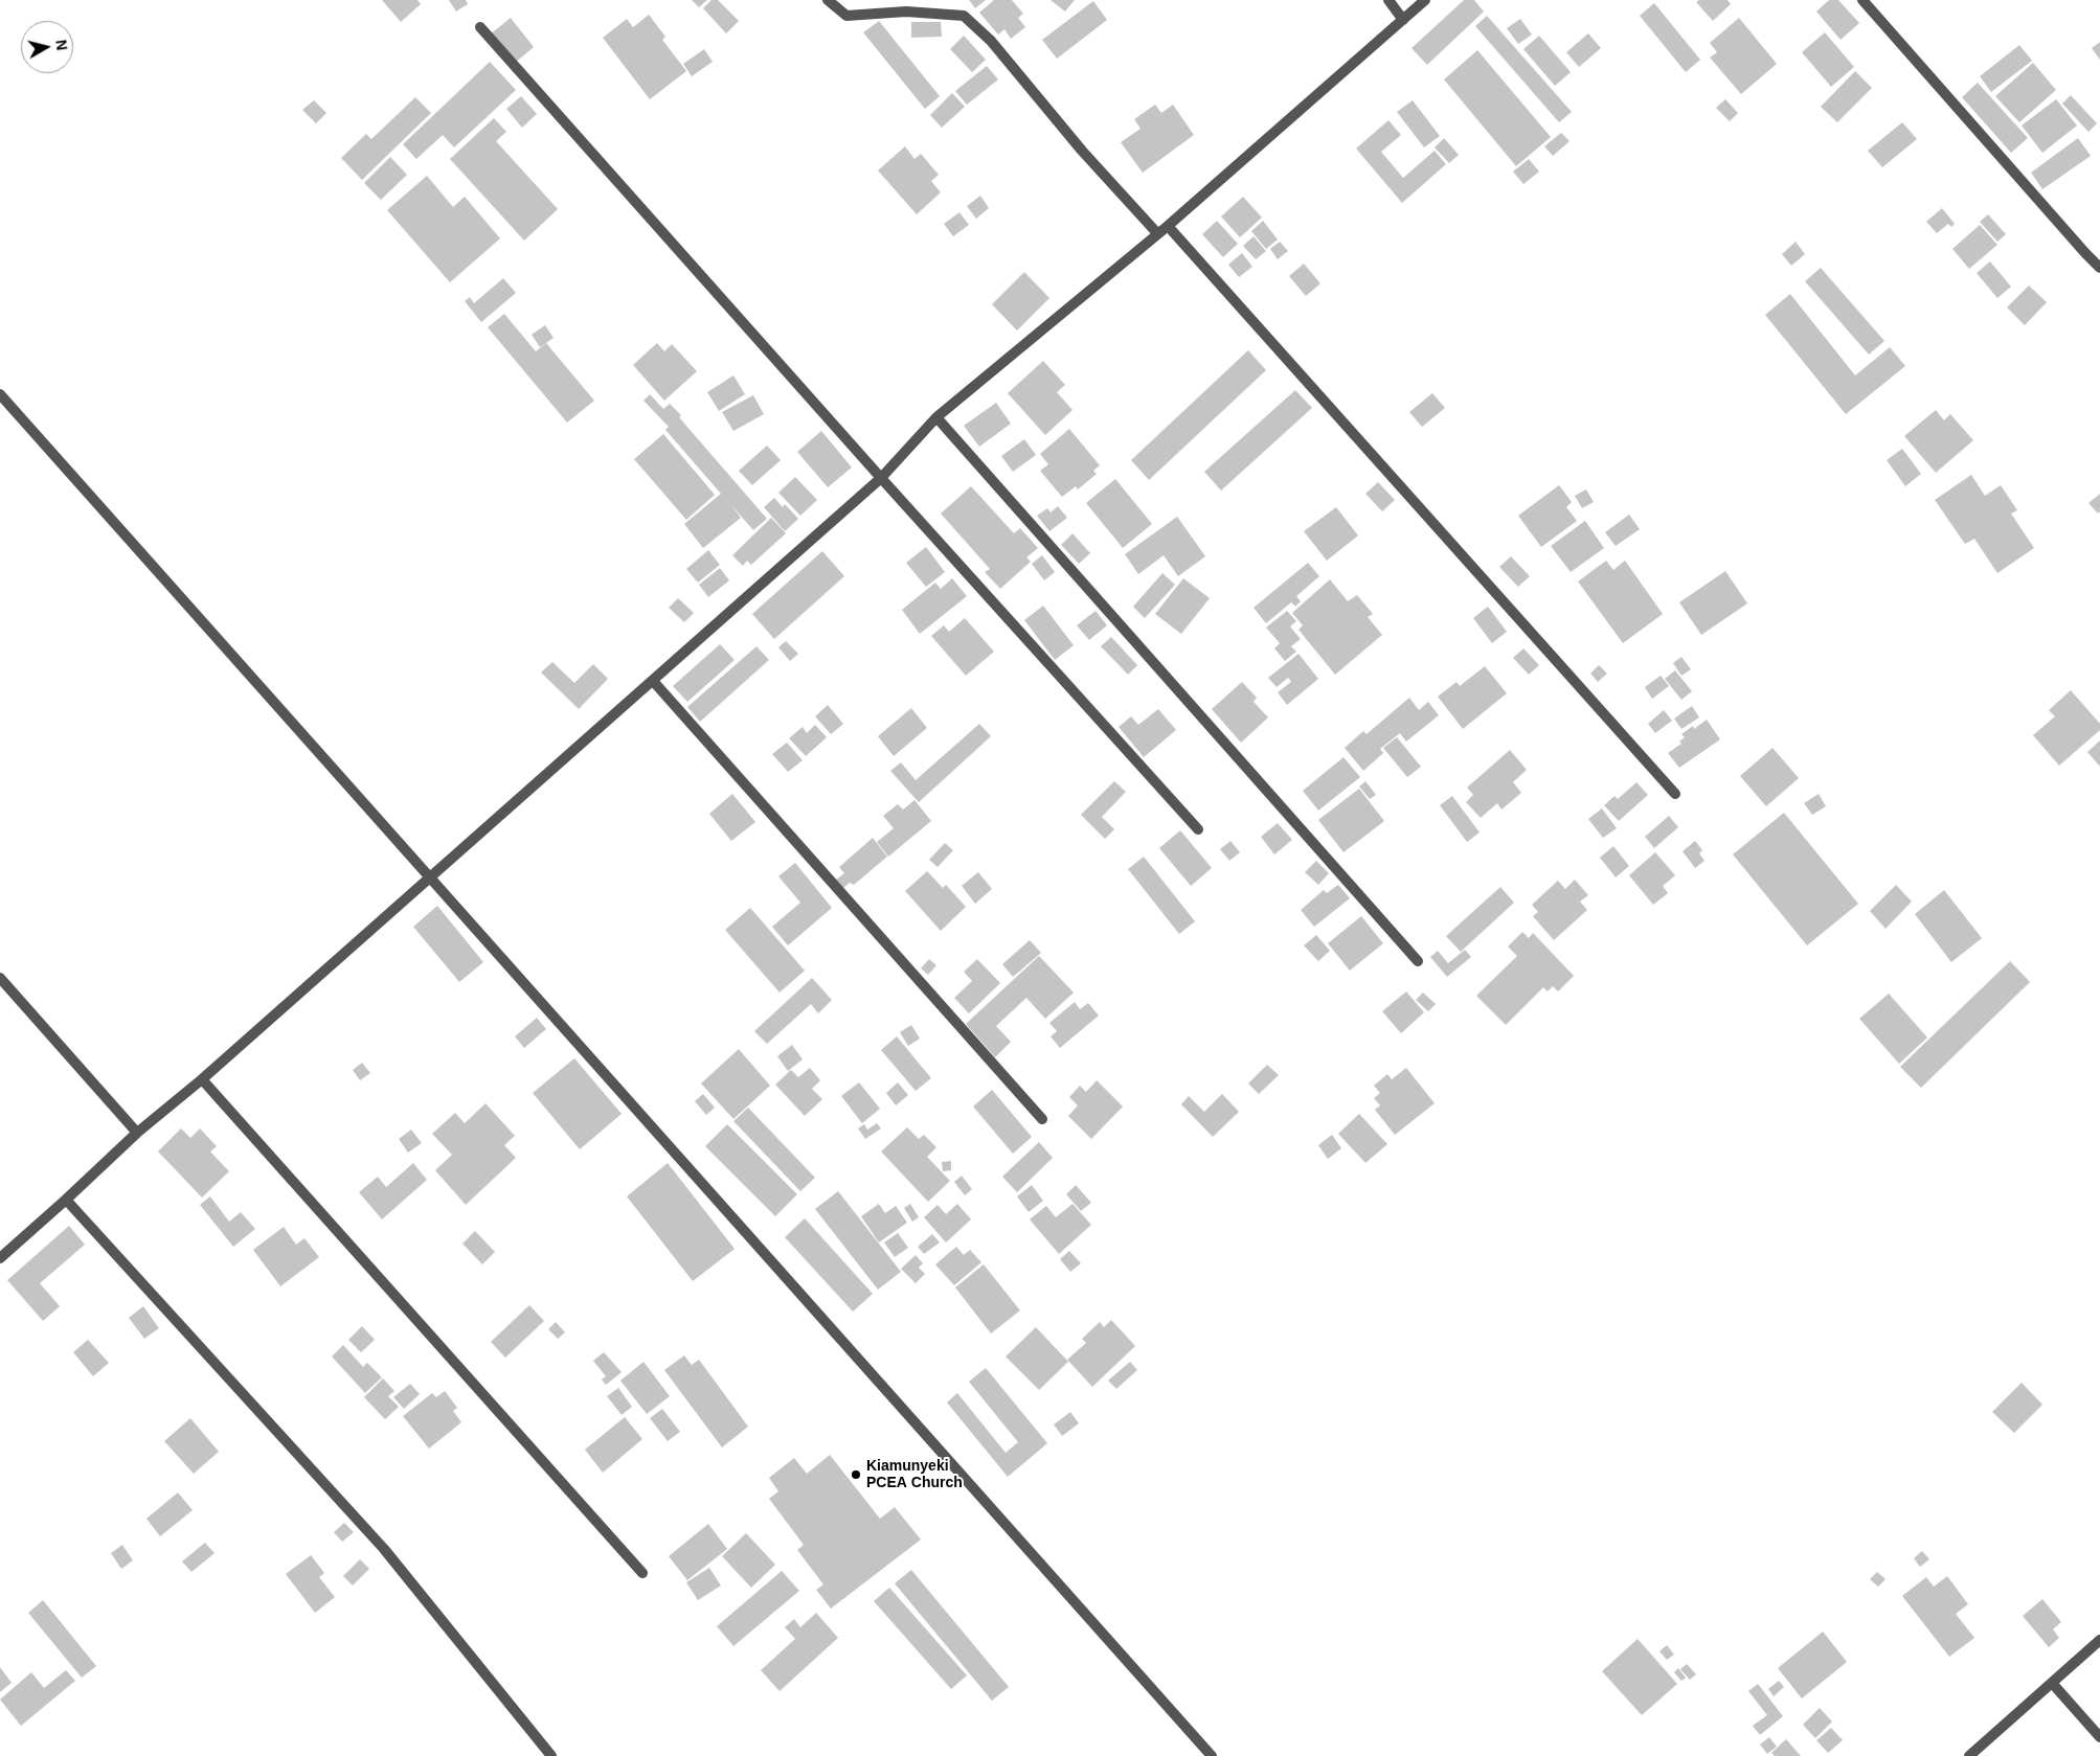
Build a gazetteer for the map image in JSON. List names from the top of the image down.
{
  "places": ["Kiamunyeki PCEA Church"],
  "north": "right"
}
